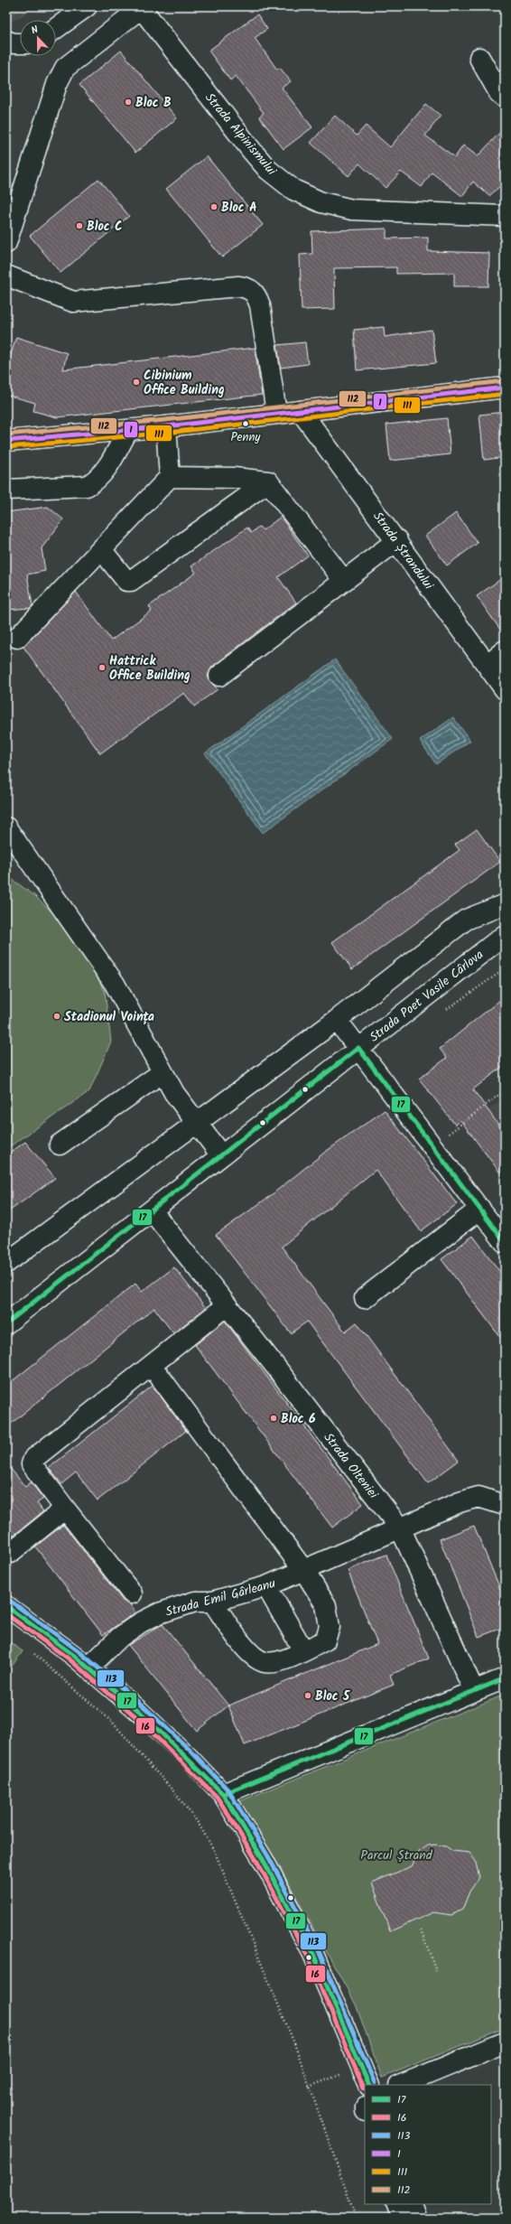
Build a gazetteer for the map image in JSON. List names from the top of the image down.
{
  "streets": {
    "street": [
      "Strada Alpinismului",
      "Strada Ștrandului",
      "Strada Poet Vasile Cârlova",
      "Strada Olteniei",
      "Strada Emil Gârleanu"
    ]
  },
  "crossings": [
    ["Strada Poet Vasile Cârlova", "Strada Olteniei"],
    ["Strada Olteniei", "Strada Emil Gârleanu"]
  ],
  "parks": ["Parcul Ștrand"],
  "places": [
    "Bloc B",
    "Bloc A",
    "Bloc C",
    "Cibinium Office Building",
    "Penny",
    "Hattrick Office Building",
    "Stadionul Voința",
    "Bloc 6",
    "Bloc 5"
  ],
  "lines": [
    "transit line 112",
    "transit line 1",
    "transit line 111",
    "transit line 17",
    "transit line 113",
    "transit line 16"
  ],
  "legend": [
    "17",
    "16",
    "113",
    "1",
    "111",
    "112"
  ],
  "north": "top"
}
